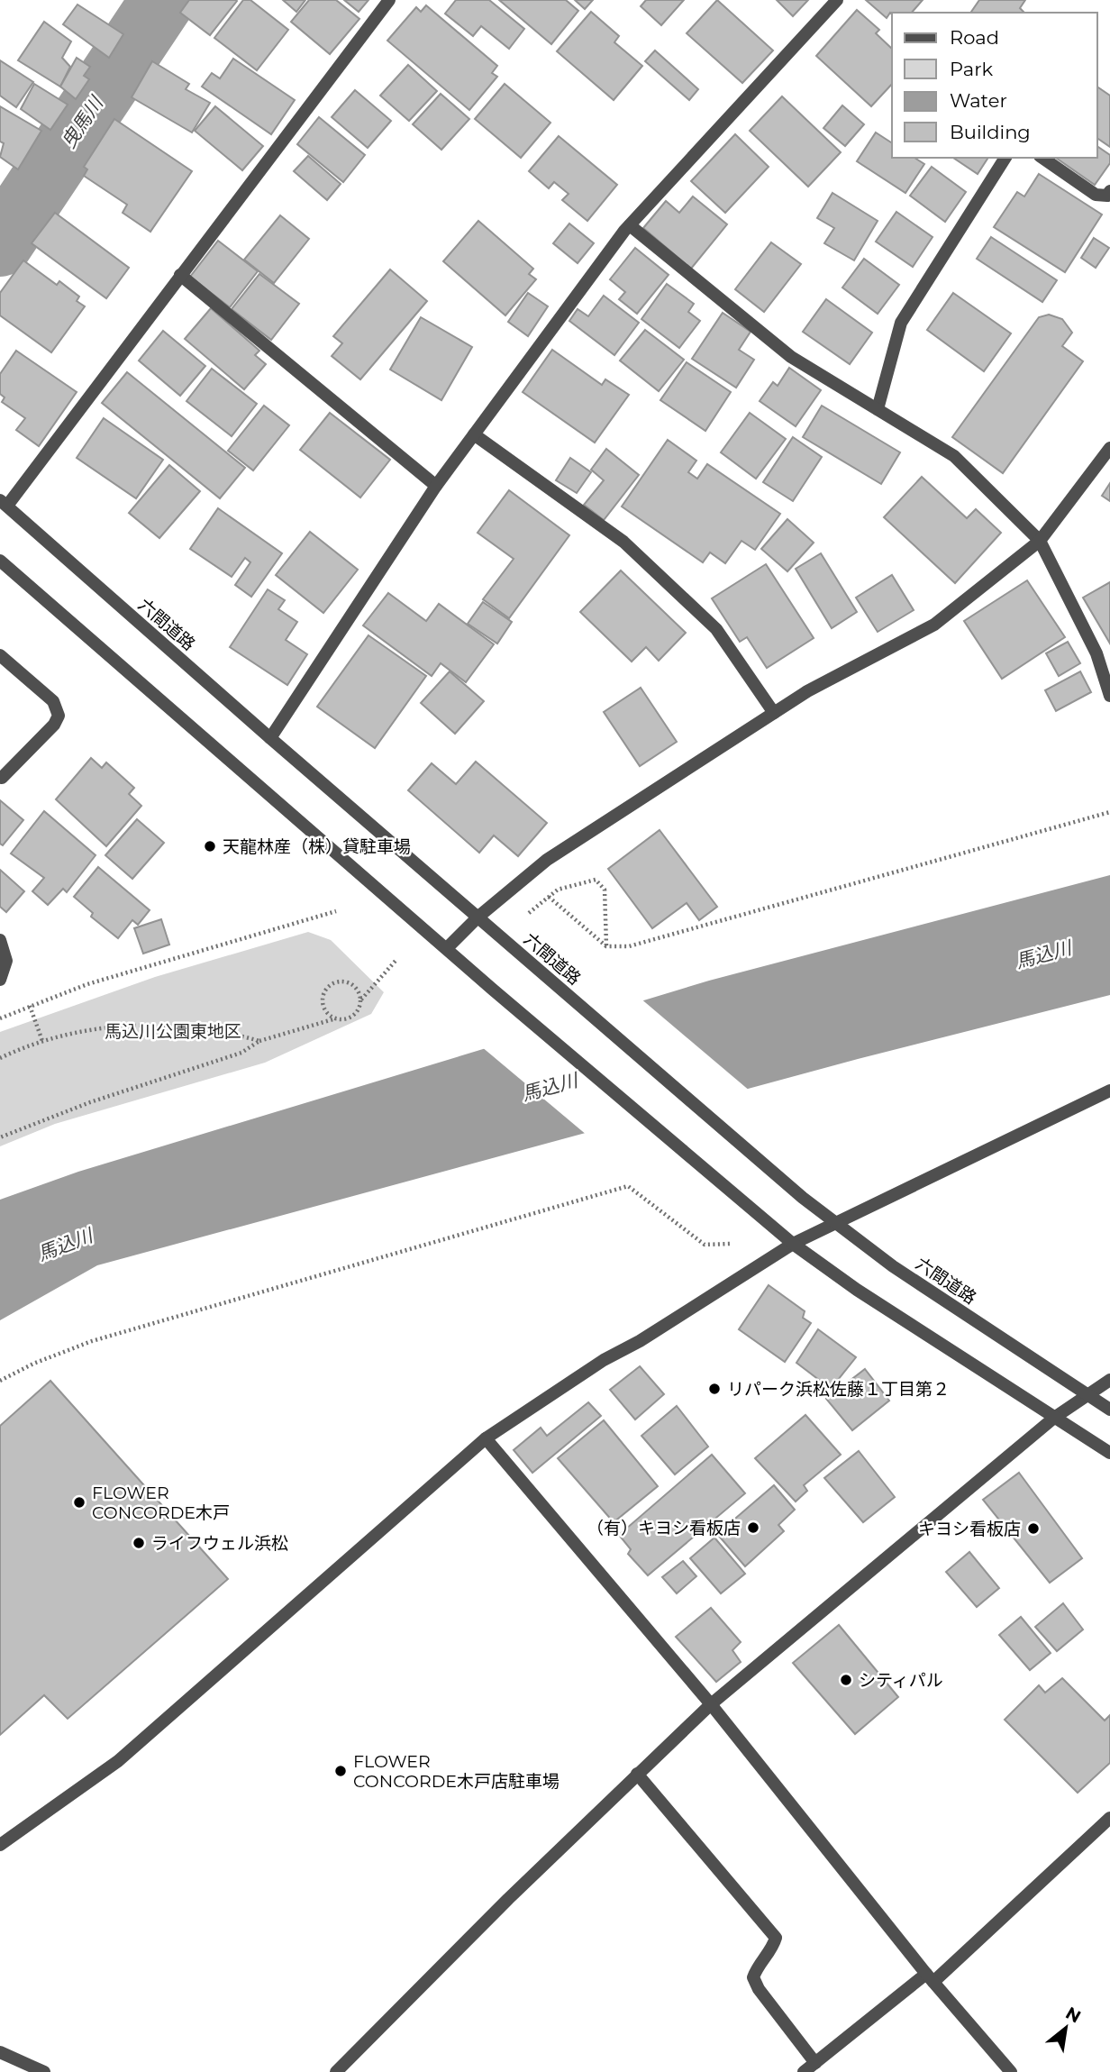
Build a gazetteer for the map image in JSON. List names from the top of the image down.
{
  "streets": {
    "street": ["六間道路"]
  },
  "water": ["曳馬川", "馬込川"],
  "parks": ["馬込川公園東地区"],
  "places": [
    "天龍林産（株）貸駐車場",
    "リパーク浜松佐藤１丁目第２",
    "FLOWER CONCORDE木戸",
    "（有）キヨシ看板店",
    "キヨシ看板店",
    "ライフウェル浜松",
    "シティパル",
    "FLOWER CONCORDE木戸店駐車場"
  ],
  "legend": [
    "Road",
    "Park",
    "Water",
    "Building"
  ],
  "north": "top right"
}
